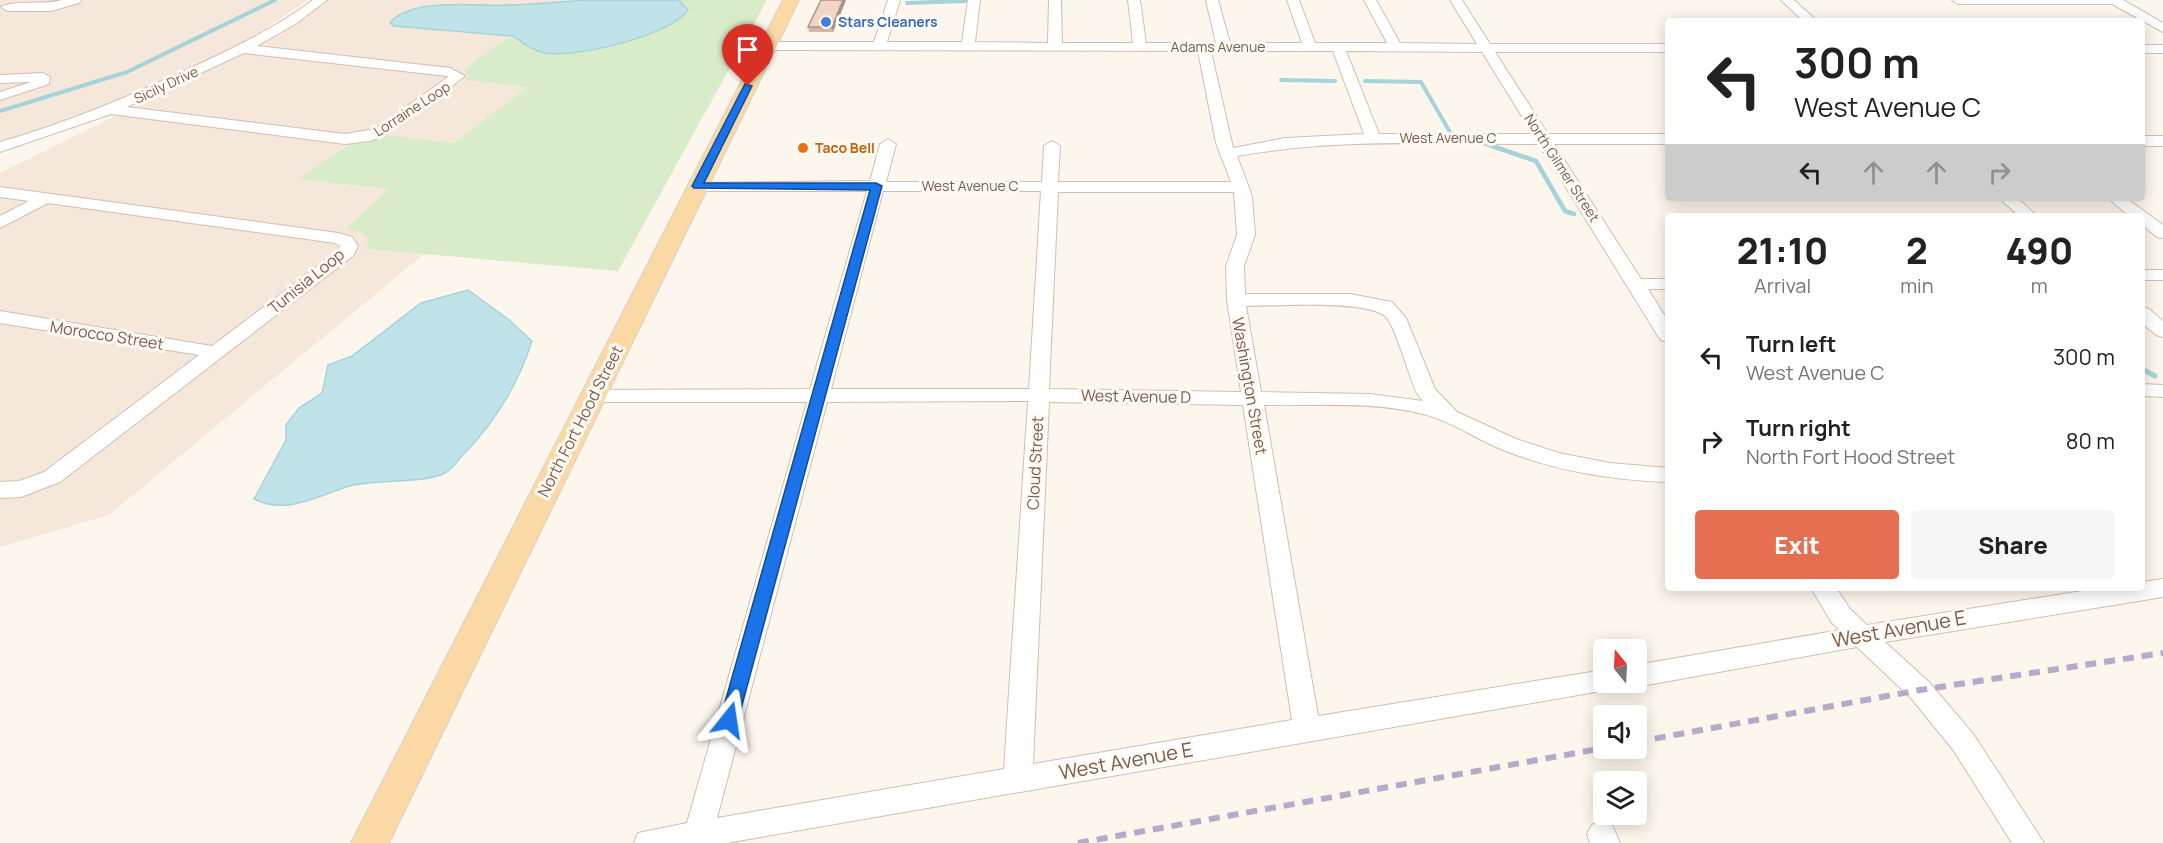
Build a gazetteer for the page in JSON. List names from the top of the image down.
{
  "streets": {
    "main road": ["North Fort Hood Street"],
    "street": [
      "Adams Avenue",
      "Sicily Drive",
      "Lorraine Loop",
      "West Avenue C",
      "North Gilmer Street",
      "Tunisia Loop",
      "Morocco Street",
      "Washington Street",
      "West Avenue D",
      "Cloud Street",
      "West Avenue E"
    ]
  },
  "crossings": [
    ["Adams Avenue", "North Gilmer Street"],
    ["Adams Avenue", "Washington Street"],
    ["Adams Avenue", "North Fort Hood Street"],
    ["Sicily Drive", "Lorraine Loop"],
    ["West Avenue C", "North Gilmer Street"],
    ["West Avenue C", "Washington Street"],
    ["West Avenue C", "North Fort Hood Street"],
    ["West Avenue C", "Cloud Street"],
    ["Tunisia Loop", "Morocco Street"],
    ["Washington Street", "West Avenue D"],
    ["Washington Street", "West Avenue E"],
    ["West Avenue D", "North Fort Hood Street"],
    ["West Avenue D", "Cloud Street"],
    ["Cloud Street", "West Avenue E"]
  ],
  "places": ["Stars Cleaners", "Taco Bell"],
  "north": "top",
  "page": {
    "turn": ["300 m", "West Avenue C"],
    "eta": [
      "21:10",
      "Arrival",
      "2",
      "min",
      "490",
      "m"
    ],
    "list": [
      {
        "name": "Turn left",
        "note": "West Avenue C",
        "value": "300 m"
      },
      {
        "name": "Turn right",
        "note": "North Fort Hood Street",
        "value": "80 m"
      }
    ],
    "buttons": ["Exit", "Share"]
  }
}
